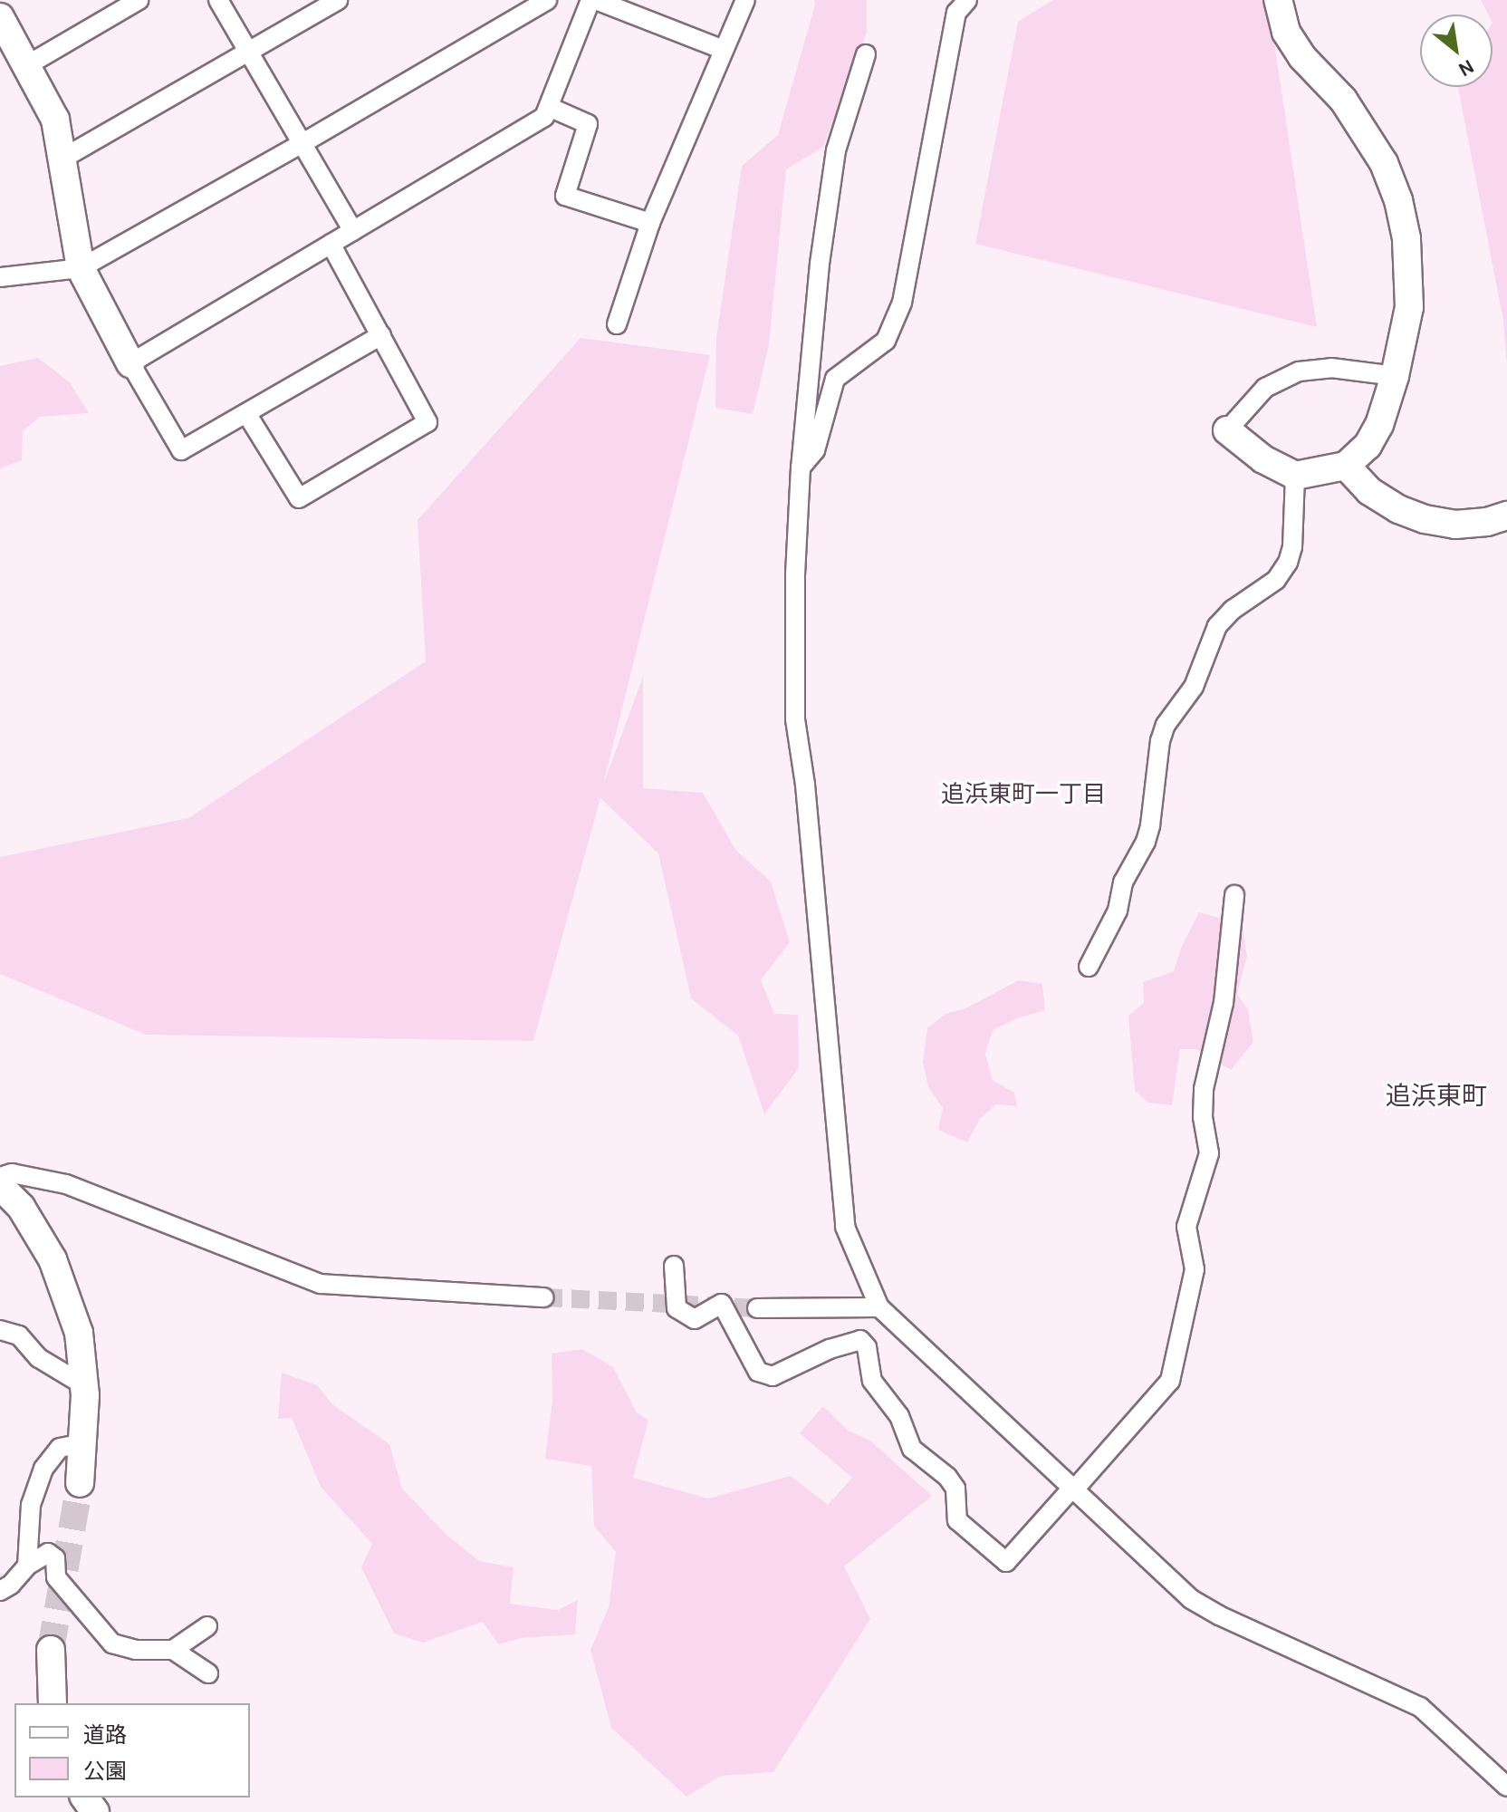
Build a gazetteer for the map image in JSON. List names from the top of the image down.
{
  "districts": ["追浜東町一丁目", "追浜東町"],
  "legend": ["道路", "公園"],
  "north": "bottom right"
}
